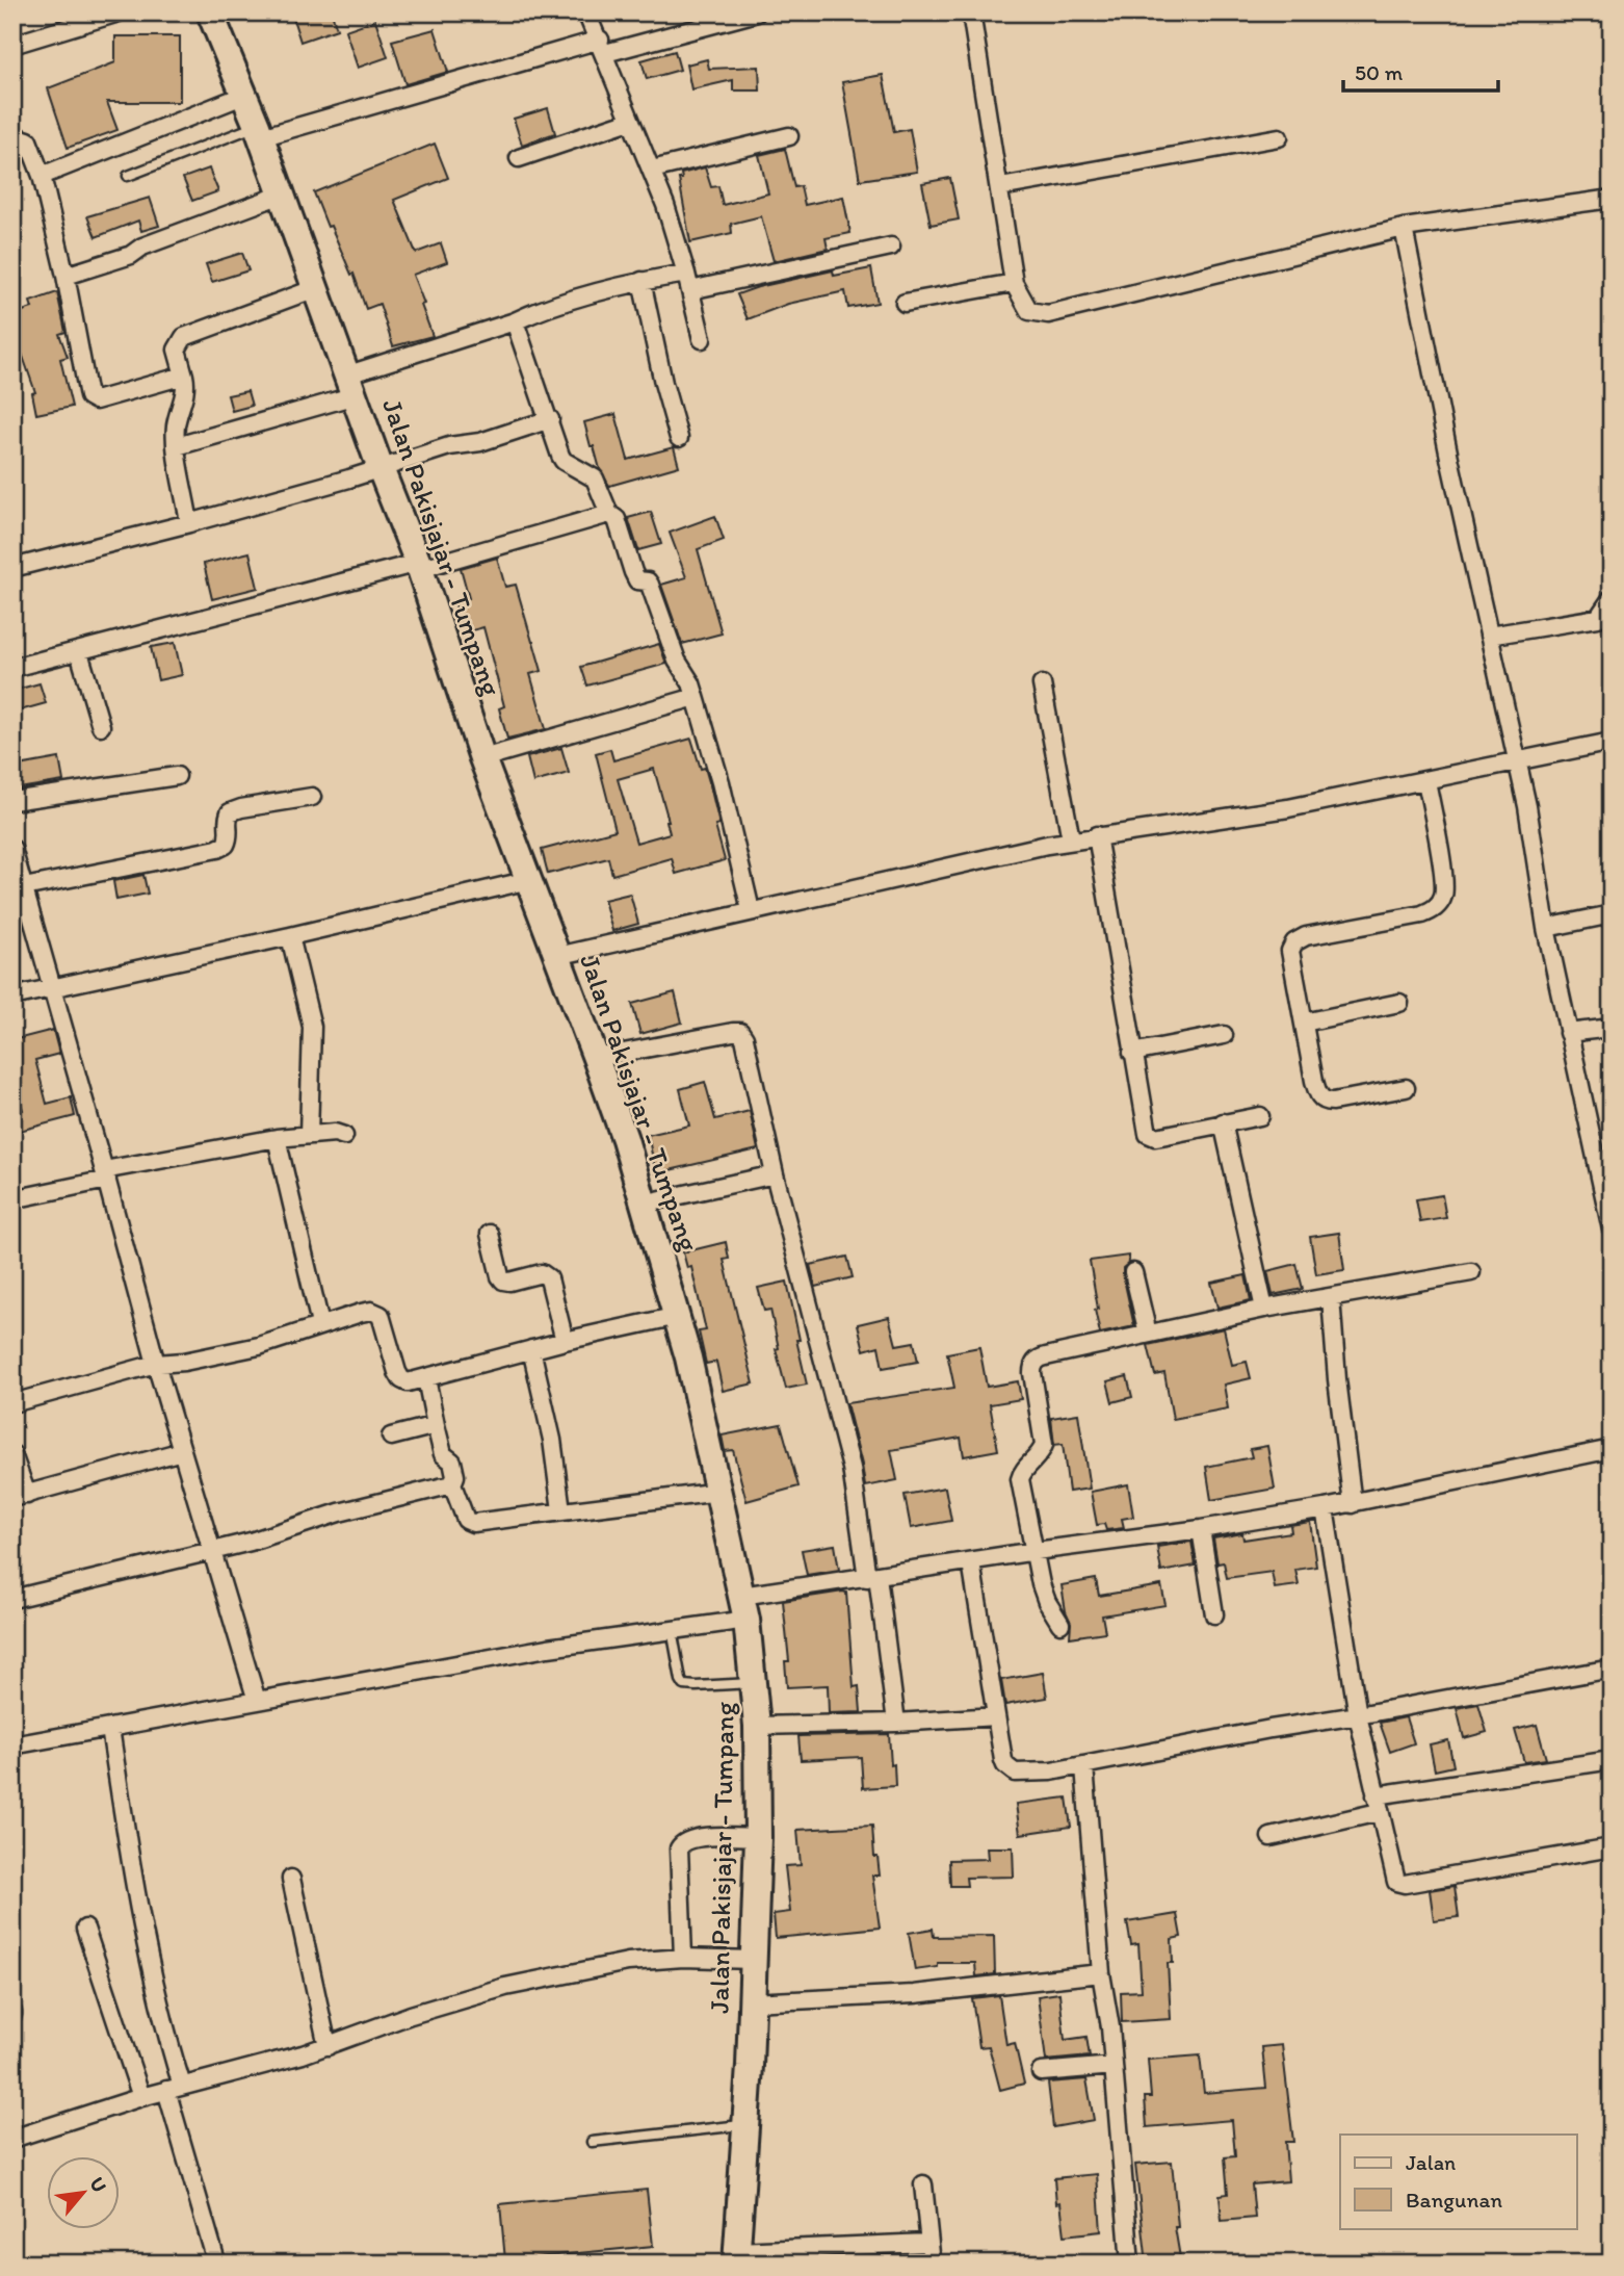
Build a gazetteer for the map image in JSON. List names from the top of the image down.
{
  "streets": {
    "main road": ["Jalan Pakisjajar - Tumpang"]
  },
  "legend": ["Jalan", "Bangunan"],
  "scale_bar": "50 m",
  "north": "top right"
}
